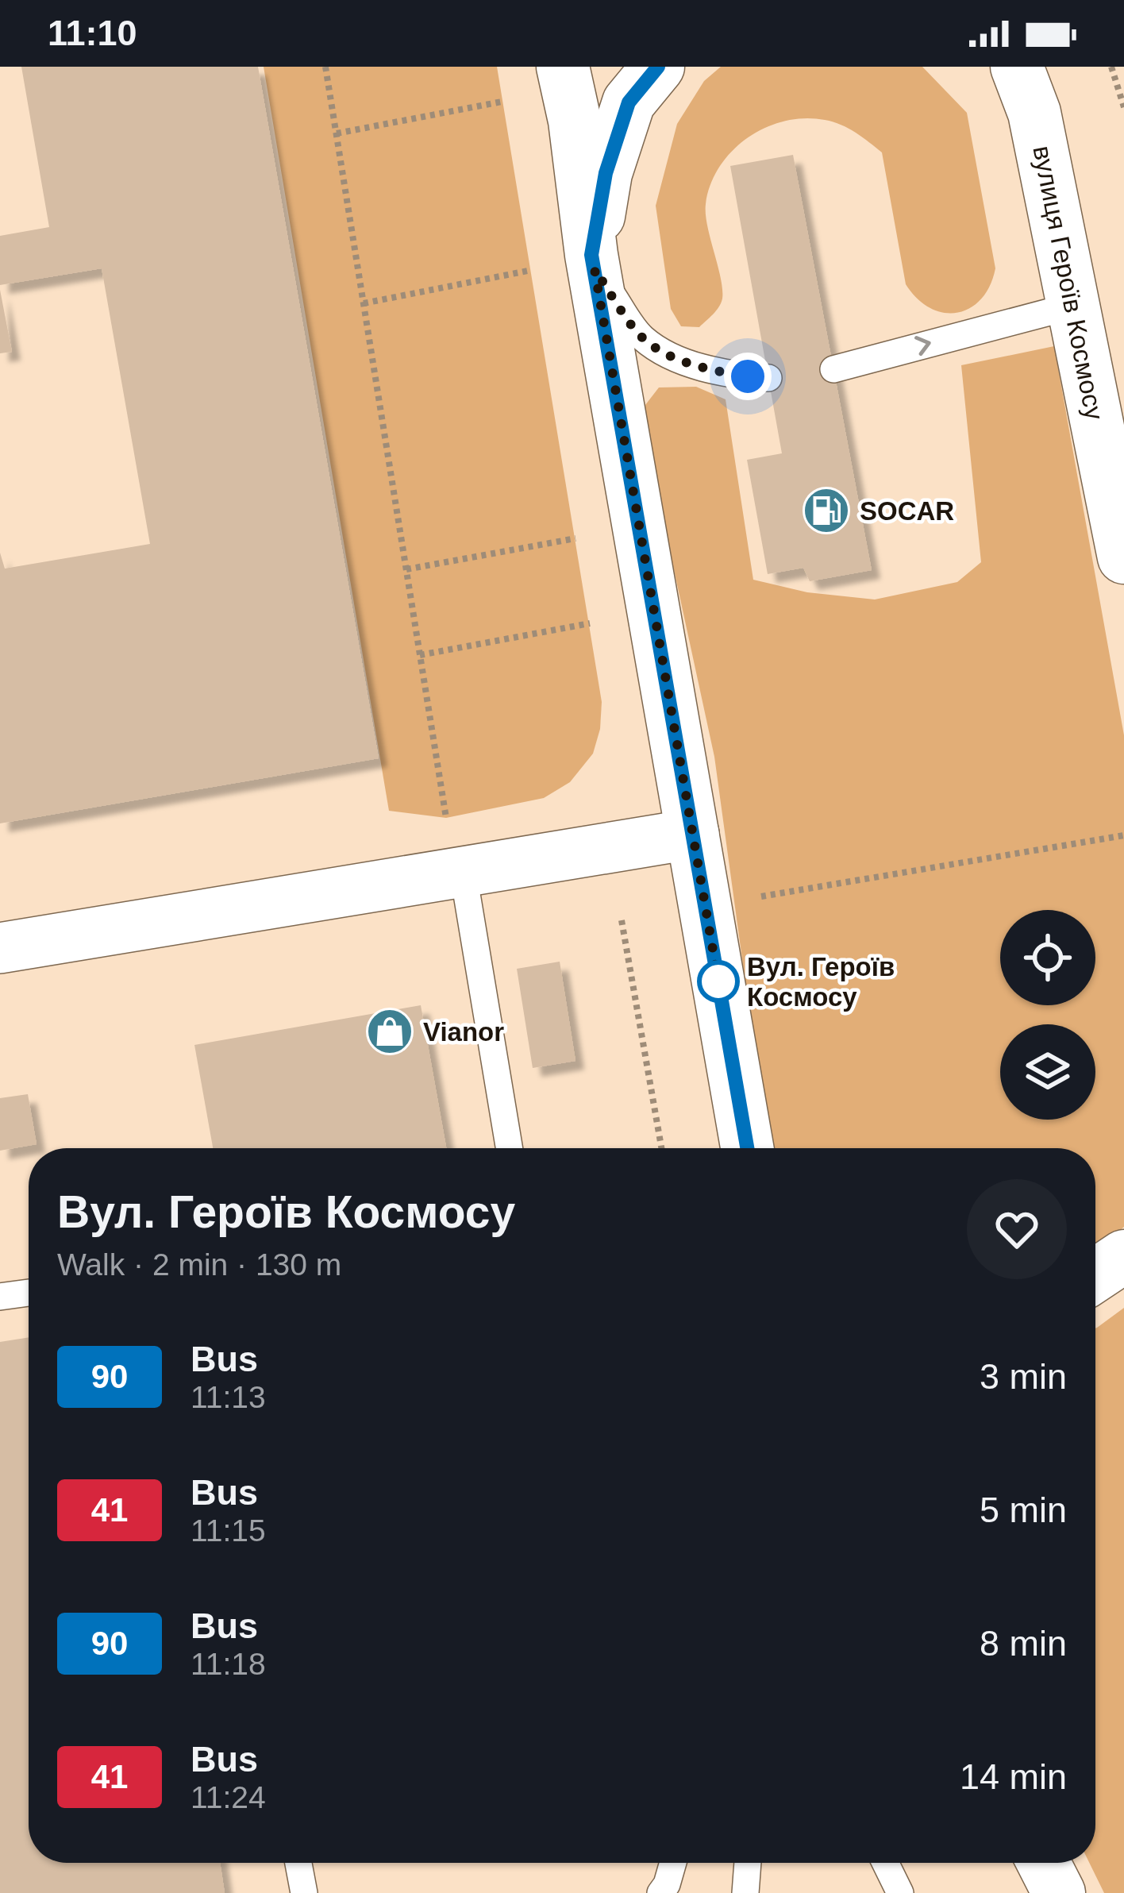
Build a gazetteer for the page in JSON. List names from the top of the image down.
{
  "streets": {
    "main road": ["вулиця Героїв Космосу"]
  },
  "places": {
    "fuel station": ["SOCAR"],
    "other": ["Вул. Героїв Космосу"],
    "shop": ["Vianor"]
  },
  "lines": ["bus line 90"],
  "page": {
    "status": "11:10",
    "heading": ["Вул. Героїв Космосу", "Walk · 2 min · 130 m"],
    "list": [
      {
        "mark": "90",
        "name": "Bus",
        "note": "11:13",
        "value": "3 min"
      },
      {
        "mark": "41",
        "name": "Bus",
        "note": "11:15",
        "value": "5 min"
      },
      {
        "mark": "90",
        "name": "Bus",
        "note": "11:18",
        "value": "8 min"
      },
      {
        "mark": "41",
        "name": "Bus",
        "note": "11:24",
        "value": "14 min"
      }
    ]
  }
}
